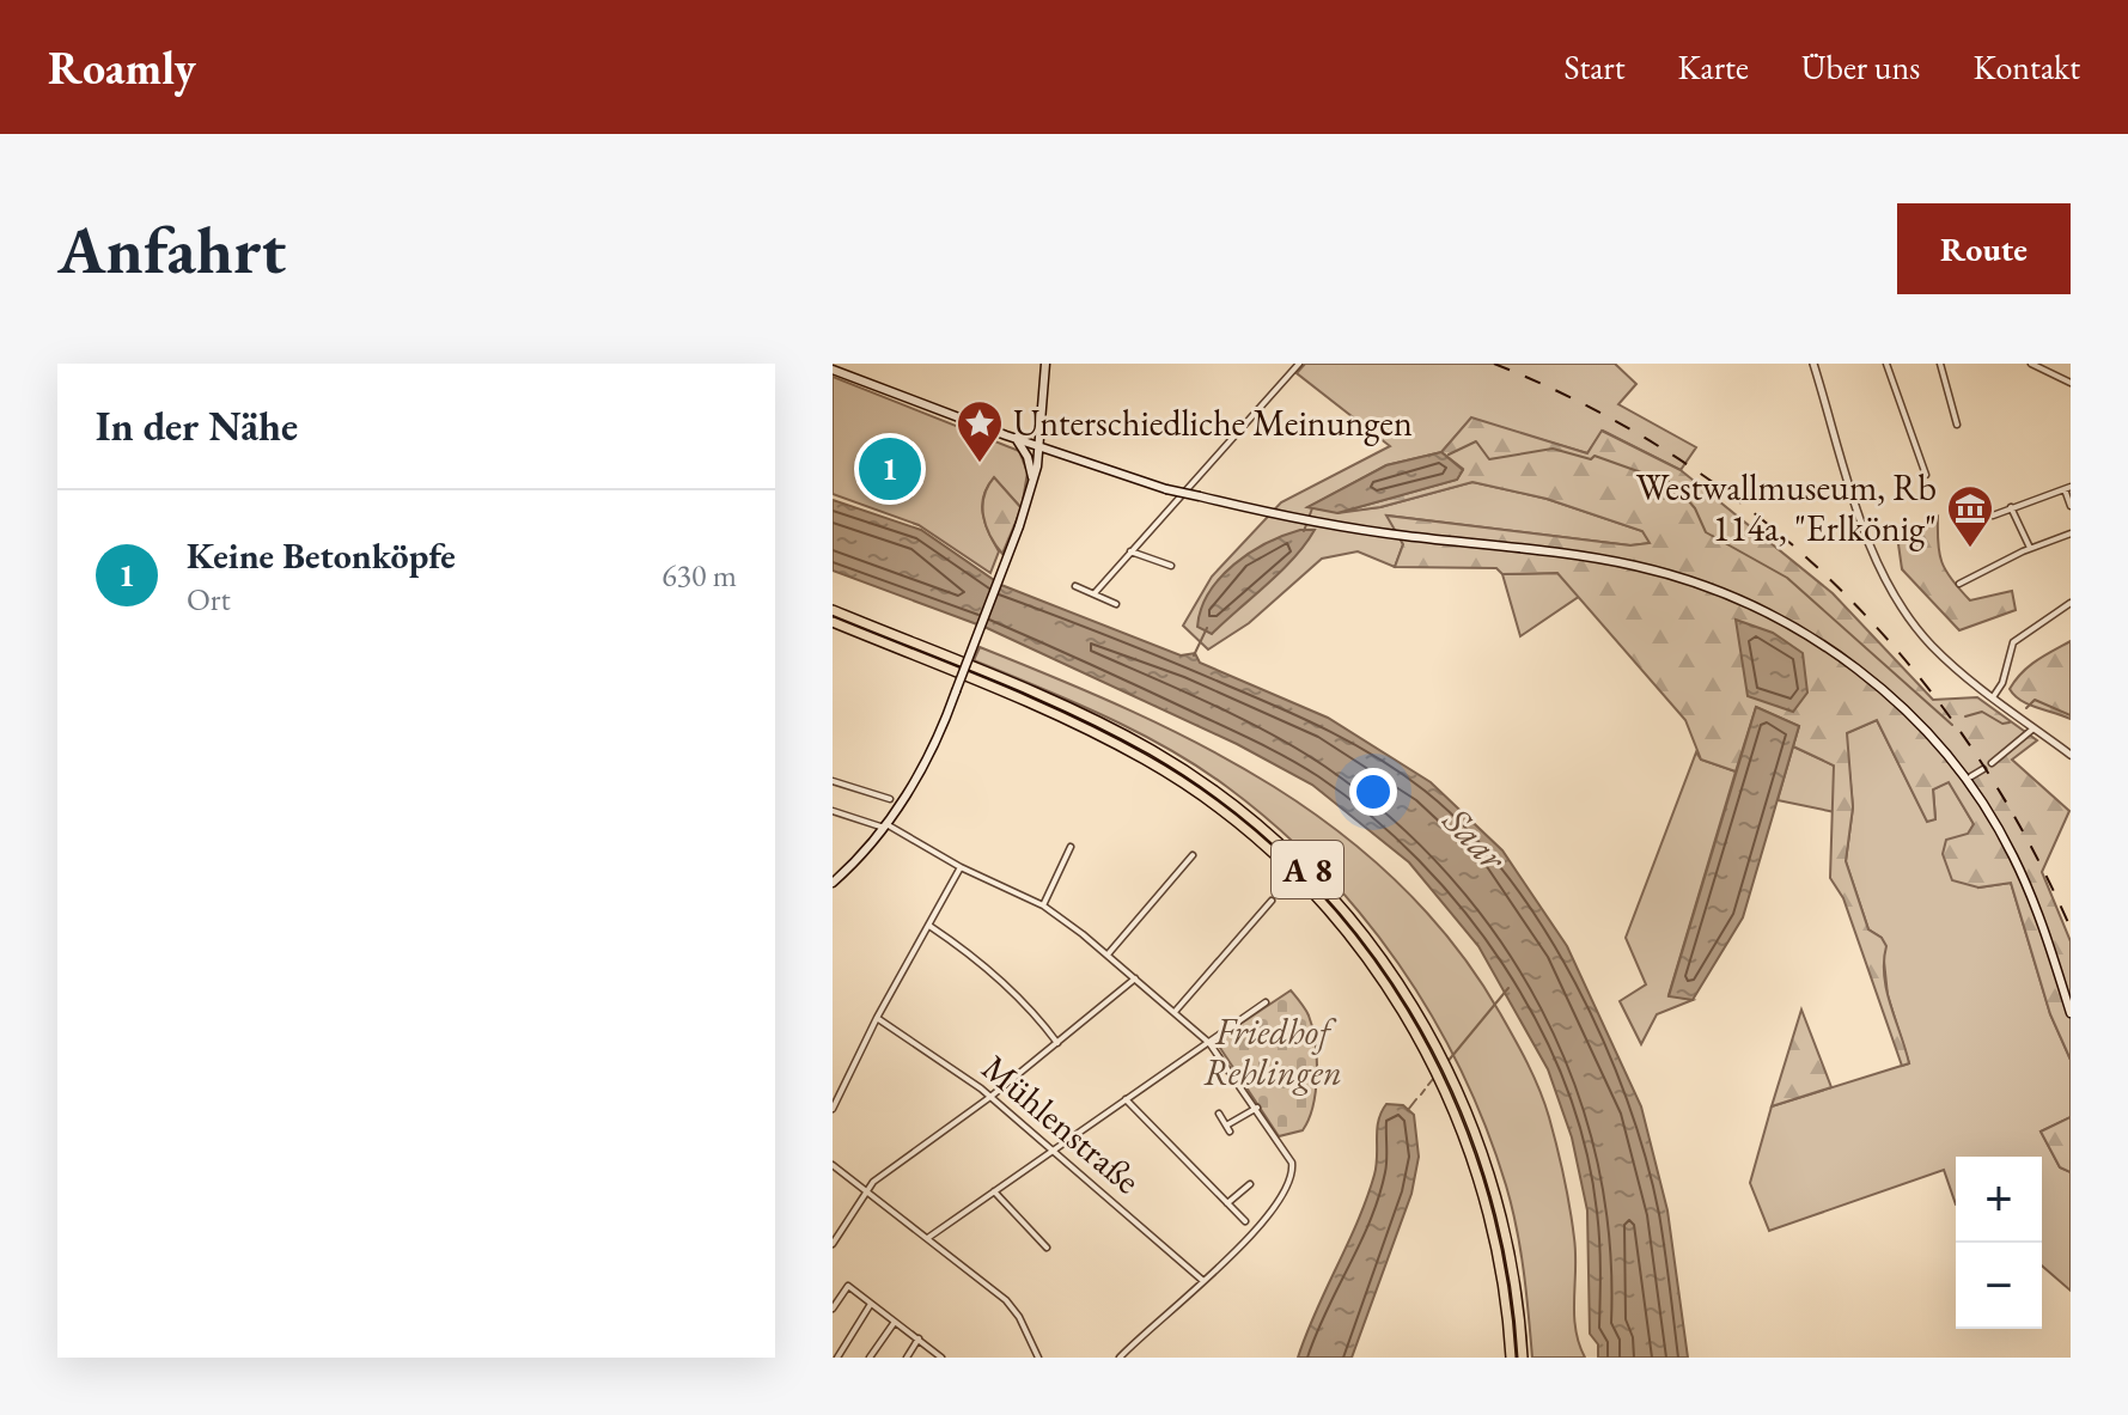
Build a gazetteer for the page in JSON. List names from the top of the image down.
{
  "streets": {
    "highway": ["A 8"],
    "street": ["Mühlenstraße"]
  },
  "water": ["Saar"],
  "parks": ["Friedhof Rehlingen"],
  "places": {
    "place": ["Unterschiedliche Meinungen"],
    "museum": ["Westwallmuseum, Rb 114a, \"Erlkönig\""]
  },
  "page": {
    "header": "Roamly",
    "nav": [
      "Start",
      "Karte",
      "Über uns",
      "Kontakt"
    ],
    "buttons": "Route",
    "title": "Anfahrt",
    "heading": "In der Nähe",
    "pins": "1",
    "list": [
      {
        "mark": "1",
        "name": "Keine Betonköpfe",
        "note": "Ort",
        "value": "630 m"
      }
    ],
    "map_buttons": ["+", "−"]
  }
}
